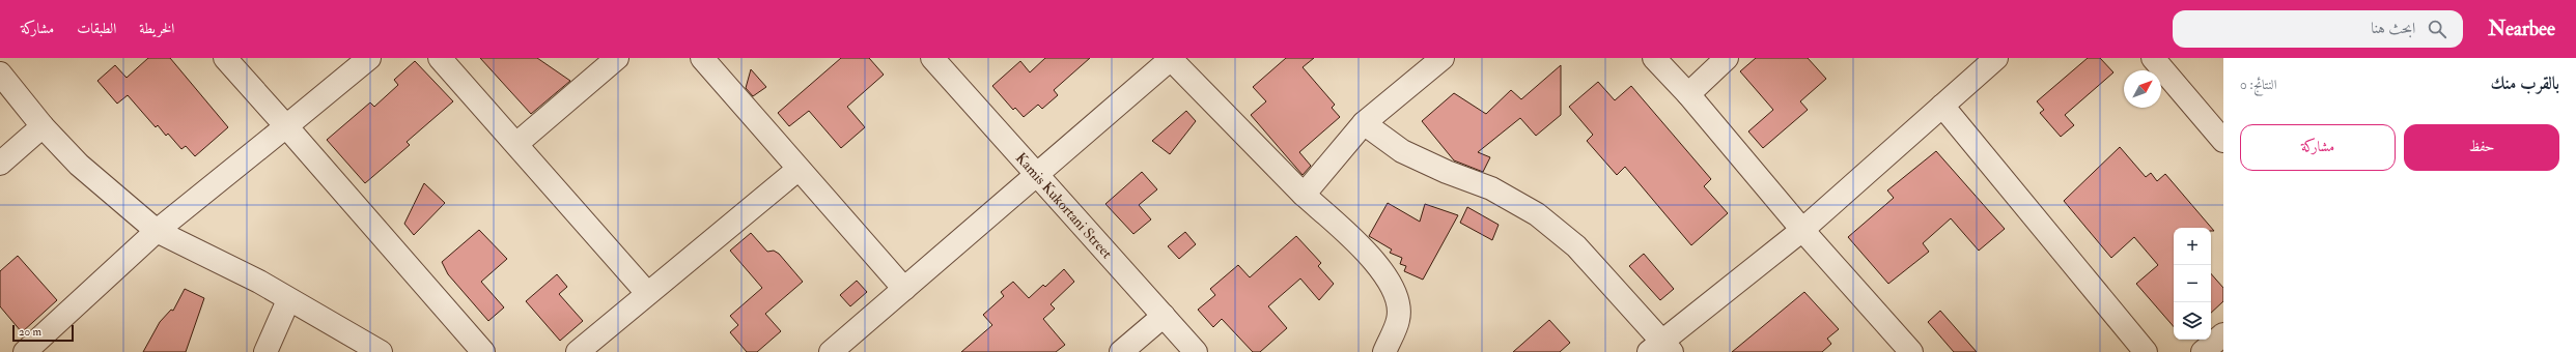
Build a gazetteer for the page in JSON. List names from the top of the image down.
{
  "streets": {
    "street": ["Kamis Kukortani Street"]
  },
  "scale_bar": "20 m",
  "north": "top right",
  "page": {
    "header": "Nearbee",
    "search": "ابحث هنا",
    "nav": ["الخريطة", "الطبقات", "مشاركة"],
    "heading": ["بالقرب منك", "النتائج: 0"],
    "buttons": ["حفظ", "مشاركة"],
    "map_buttons": ["+", "−"],
    "scale": "20 m"
  }
}
